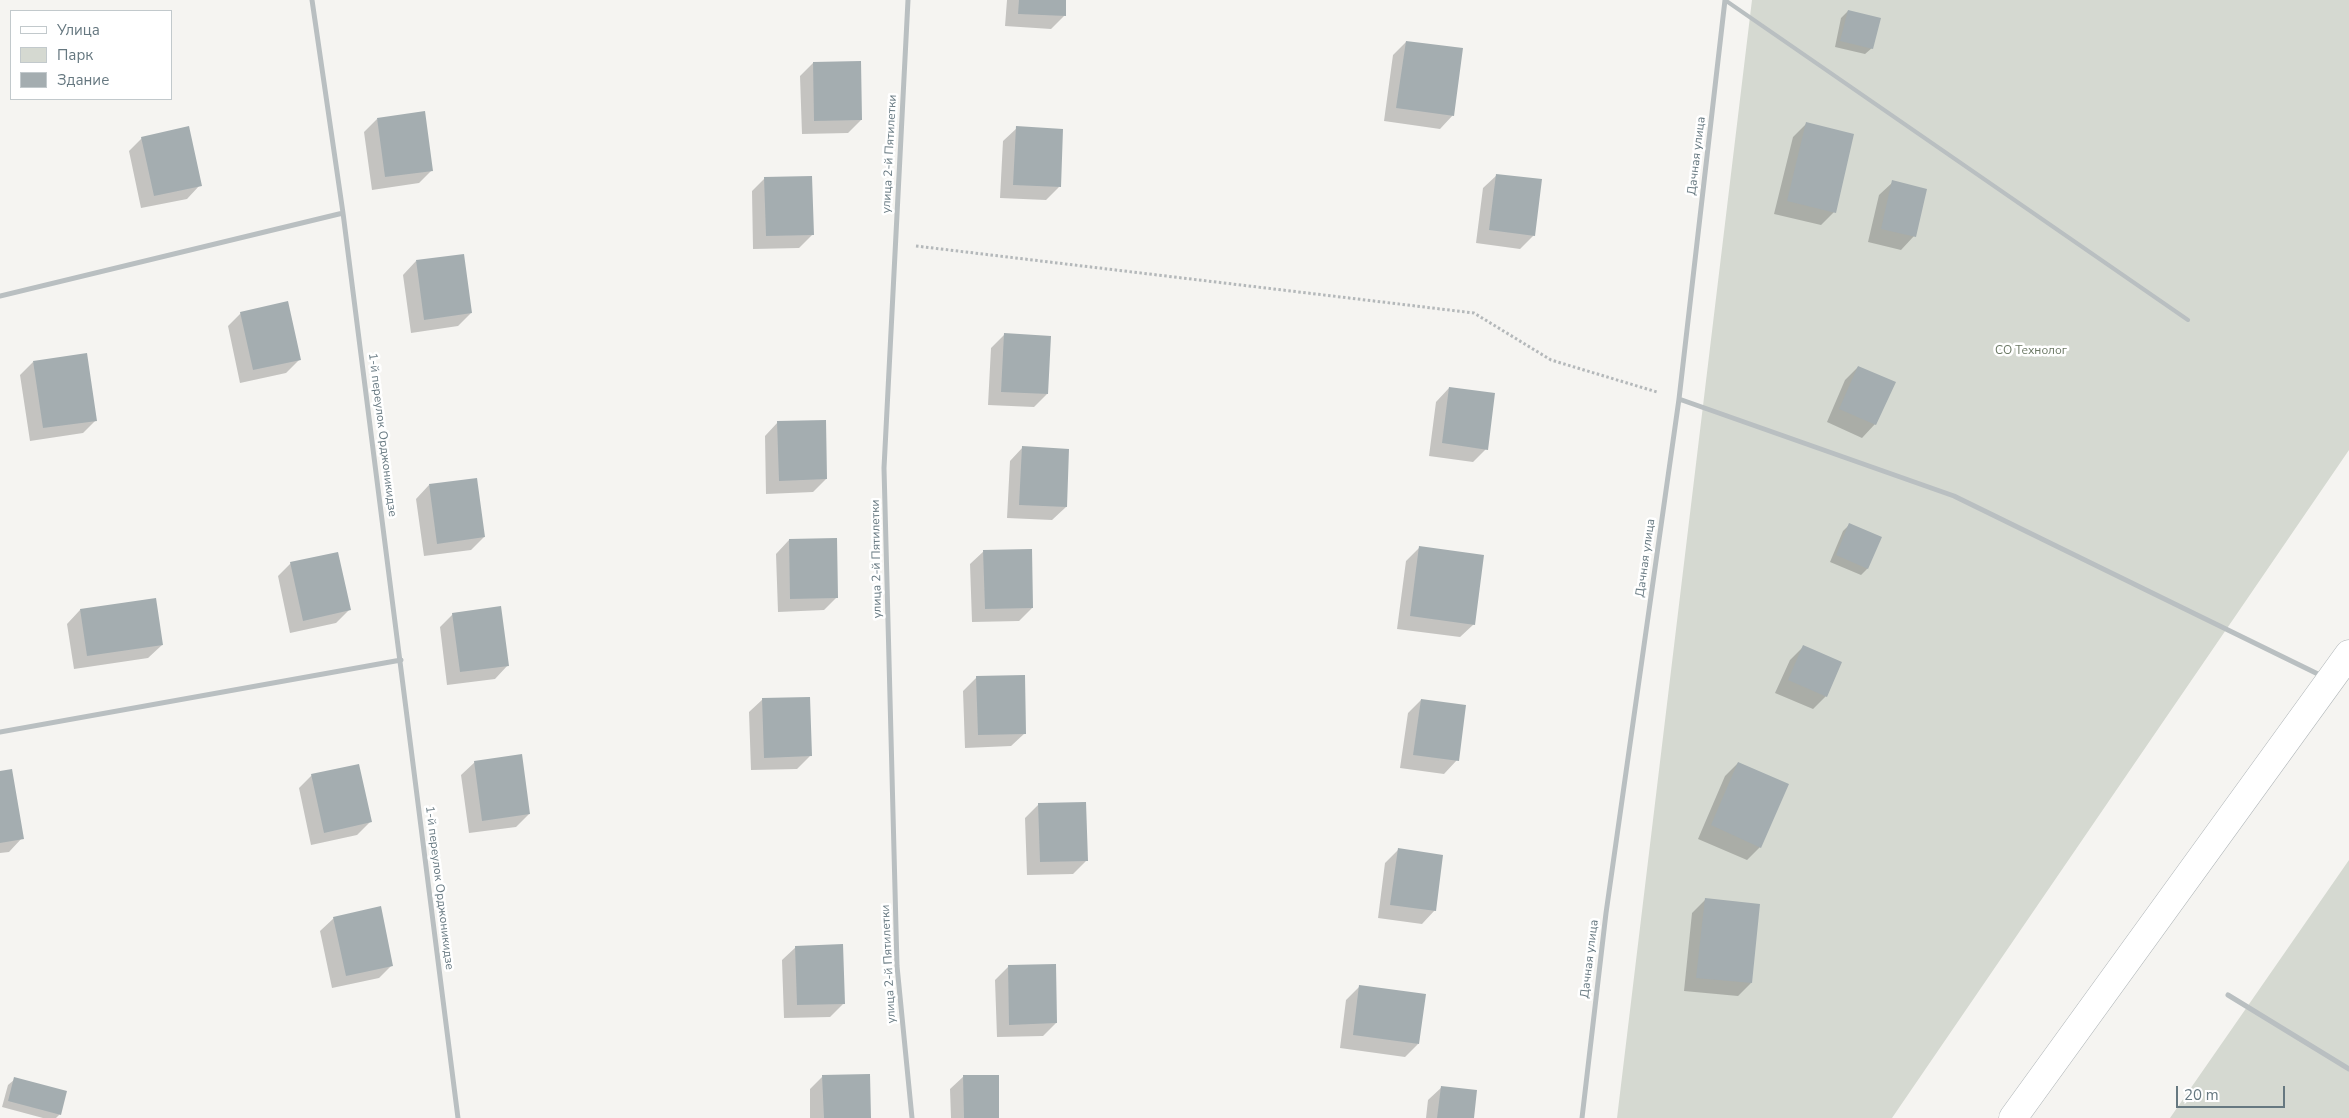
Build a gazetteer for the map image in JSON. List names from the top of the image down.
{
  "streets": {
    "street": ["улица 2-й Пятилетки", "Дачная улица", "1-й переулок Орджоникидзе"]
  },
  "parks": ["СО Технолог"],
  "legend": ["Улица", "Парк", "Здание"],
  "scale_bar": "20 m"
}
